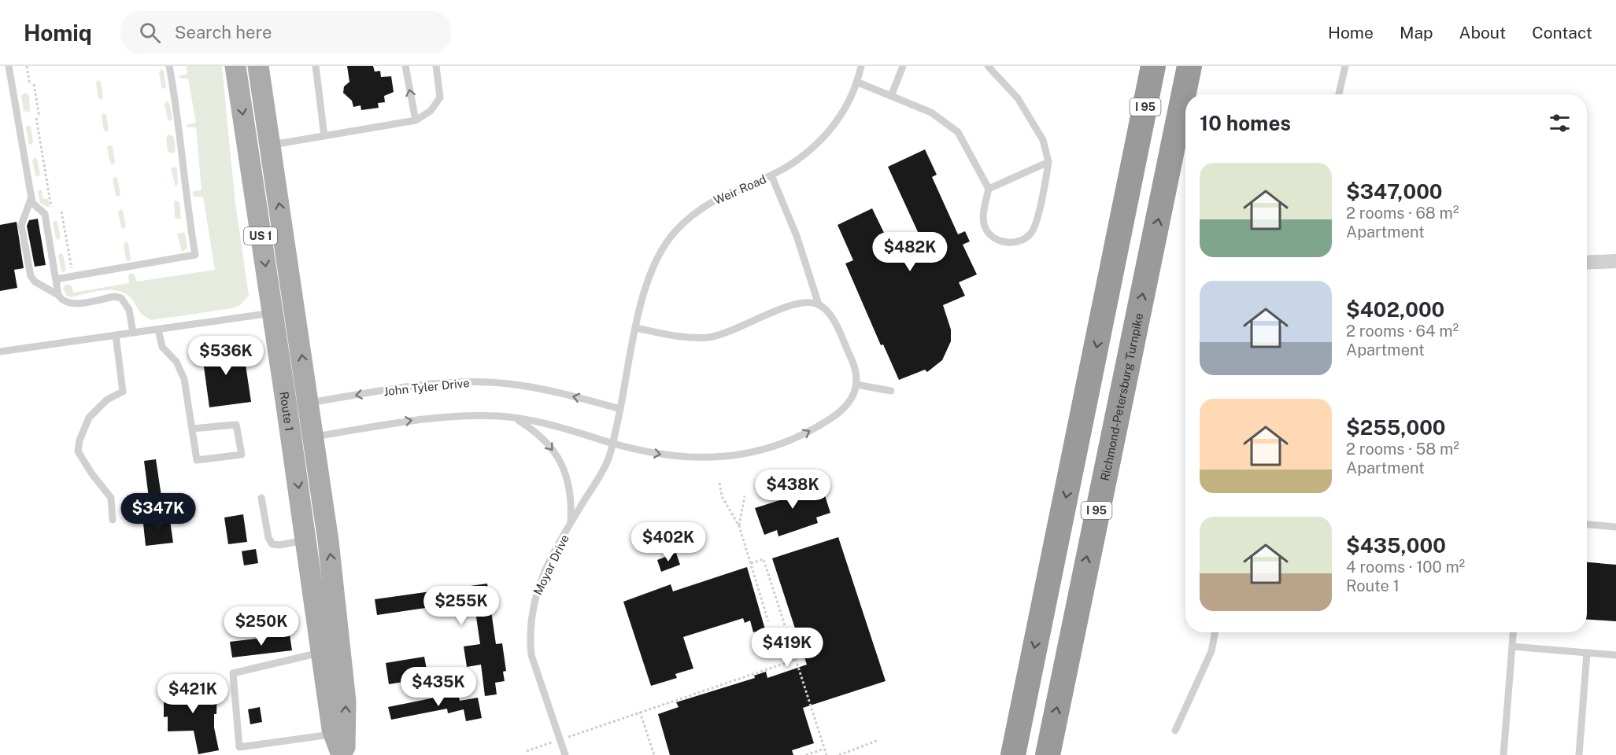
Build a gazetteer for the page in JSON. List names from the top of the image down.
{
  "streets": {
    "highway": ["I 95", "Richmond-Petersburg Turnpike"],
    "main road": ["US 1", "Route 1"],
    "lane": ["Weir Road", "John Tyler Drive", "Moyar Drive"]
  },
  "crossings": [
    ["Weir Road", "John Tyler Drive"],
    ["Weir Road", "Moyar Drive"],
    ["John Tyler Drive", "Route 1"],
    ["John Tyler Drive", "Moyar Drive"]
  ],
  "page": {
    "header": "Homiq",
    "search": "Search here",
    "nav": [
      "Home",
      "Map",
      "About",
      "Contact"
    ],
    "heading": "10 homes",
    "list": [
      {
        "name": "$347,000",
        "note": "2 rooms · 68 m² · Apartment"
      },
      {
        "name": "$402,000",
        "note": "2 rooms · 64 m² · Apartment"
      },
      {
        "name": "$255,000",
        "note": "2 rooms · 58 m² · Apartment"
      },
      {
        "name": "$435,000",
        "note": "4 rooms · 100 m² · Route 1"
      }
    ],
    "price": [
      "$482K",
      "$536K",
      "$438K",
      "$347K",
      "$402K",
      "$255K",
      "$250K",
      "$419K",
      "$435K",
      "$421K"
    ]
  }
}
